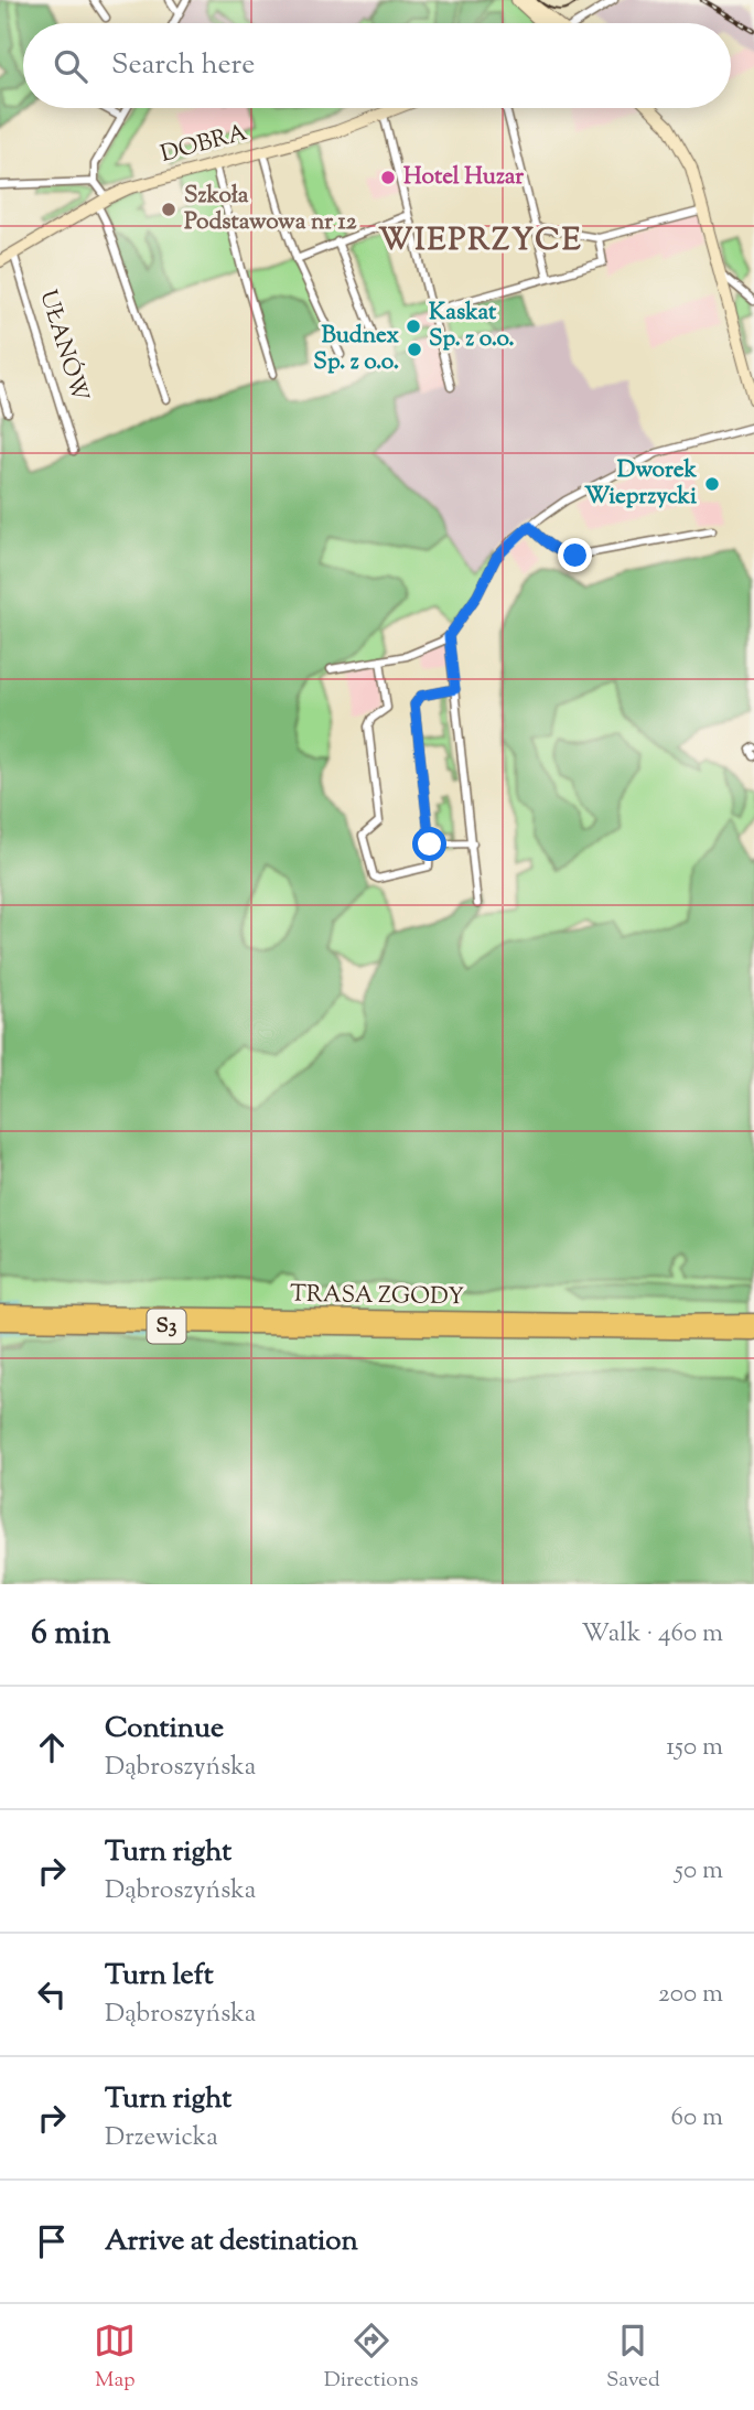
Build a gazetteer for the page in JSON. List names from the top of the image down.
{
  "streets": {
    "highway": ["TRASA ZGODY", "S3"],
    "street": ["DOBRA", "UŁANÓW"]
  },
  "crossings": [
    ["DOBRA", "UŁANÓW"]
  ],
  "districts": ["WIEPRZYCE"],
  "places": [
    "Hotel Huzar",
    "Szkoła Podstawowa nr 12",
    "Kaskat Sp. z o.o.",
    "Budnex Sp. z o.o.",
    "Dworek Wieprzycki"
  ],
  "page": {
    "search": "Search here",
    "heading": ["6 min", "Walk · 460 m"],
    "list": [
      ["Continue", "Dąbroszyńska", "150 m"],
      ["Turn right", "Dąbroszyńska", "50 m"],
      ["Turn left", "Dąbroszyńska", "200 m"],
      ["Turn right", "Drzewicka", "60 m"],
      "Arrive at destination"
    ],
    "nav": ["Map", "Directions", "Saved"]
  }
}
